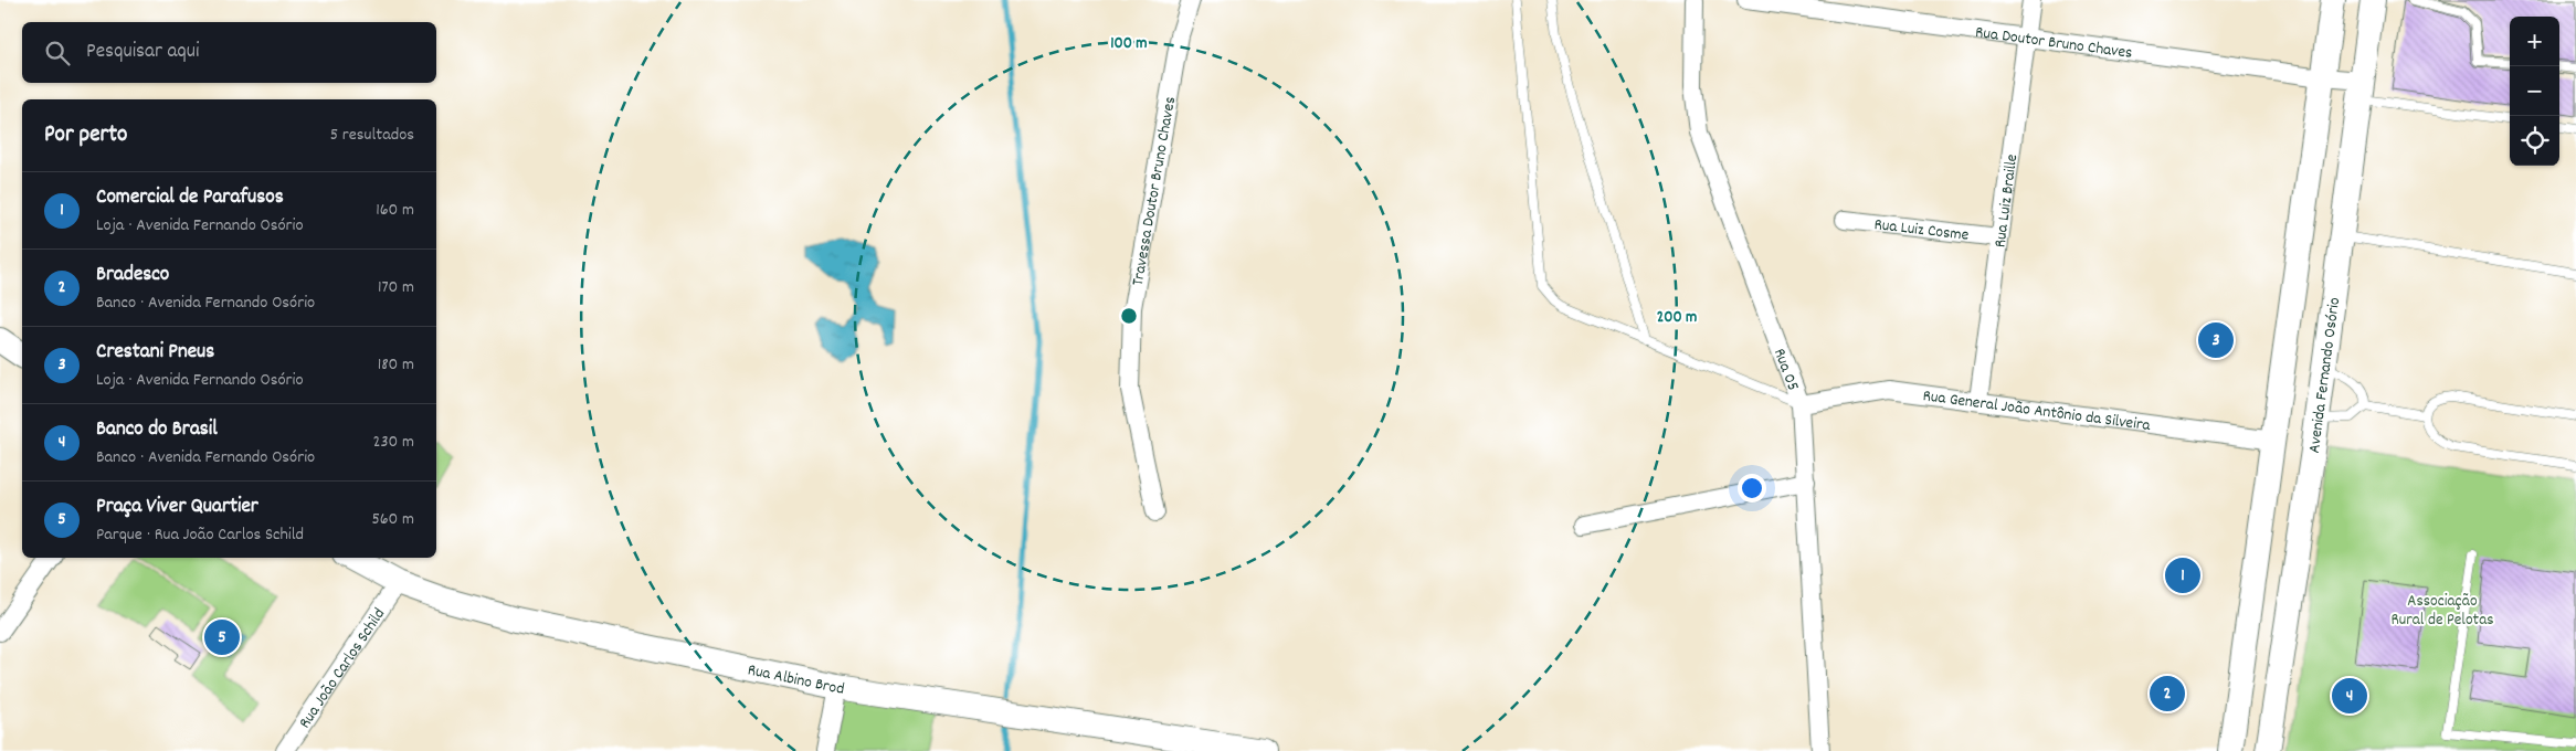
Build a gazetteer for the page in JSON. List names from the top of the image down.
{
  "streets": {
    "main road": ["Avenida Fernando Osório", "Rua Albino Brod"],
    "street": [
      "Rua Doutor Bruno Chaves",
      "Travessa Doutor Bruno Chaves",
      "Rua Luiz Braille",
      "Rua Luiz Cosme",
      "Rua 05",
      "Rua General João Antônio da Silveira",
      "Rua João Carlos Schild"
    ]
  },
  "crossings": [
    ["Rua Doutor Bruno Chaves", "Rua Luiz Braille"],
    ["Rua Doutor Bruno Chaves", "Avenida Fernando Osório"],
    ["Rua Luiz Braille", "Rua Luiz Cosme"],
    ["Rua Luiz Braille", "Rua General João Antônio da Silveira"],
    ["Rua 05", "Rua General João Antônio da Silveira"],
    ["Rua João Carlos Schild", "Rua Albino Brod"]
  ],
  "parks": ["Associação Rural de Pelotas"],
  "page": {
    "map_buttons": ["+", "−"],
    "search": "Pesquisar aqui",
    "heading": ["Por perto", "5 resultados"],
    "list": [
      {
        "mark": "1",
        "name": "Comercial de Parafusos",
        "note": "Loja · Avenida Fernando Osório",
        "value": "160 m"
      },
      {
        "mark": "2",
        "name": "Bradesco",
        "note": "Banco · Avenida Fernando Osório",
        "value": "170 m"
      },
      {
        "mark": "3",
        "name": "Crestani Pneus",
        "note": "Loja · Avenida Fernando Osório",
        "value": "180 m"
      },
      {
        "mark": "4",
        "name": "Banco do Brasil",
        "note": "Banco · Avenida Fernando Osório",
        "value": "230 m"
      },
      {
        "mark": "5",
        "name": "Praça Viver Quartier",
        "note": "Parque · Rua João Carlos Schild",
        "value": "560 m"
      }
    ],
    "pins": [
      "3",
      "1",
      "5",
      "2",
      "4"
    ]
  },
  "rings": ["100 m", "200 m"]
}
